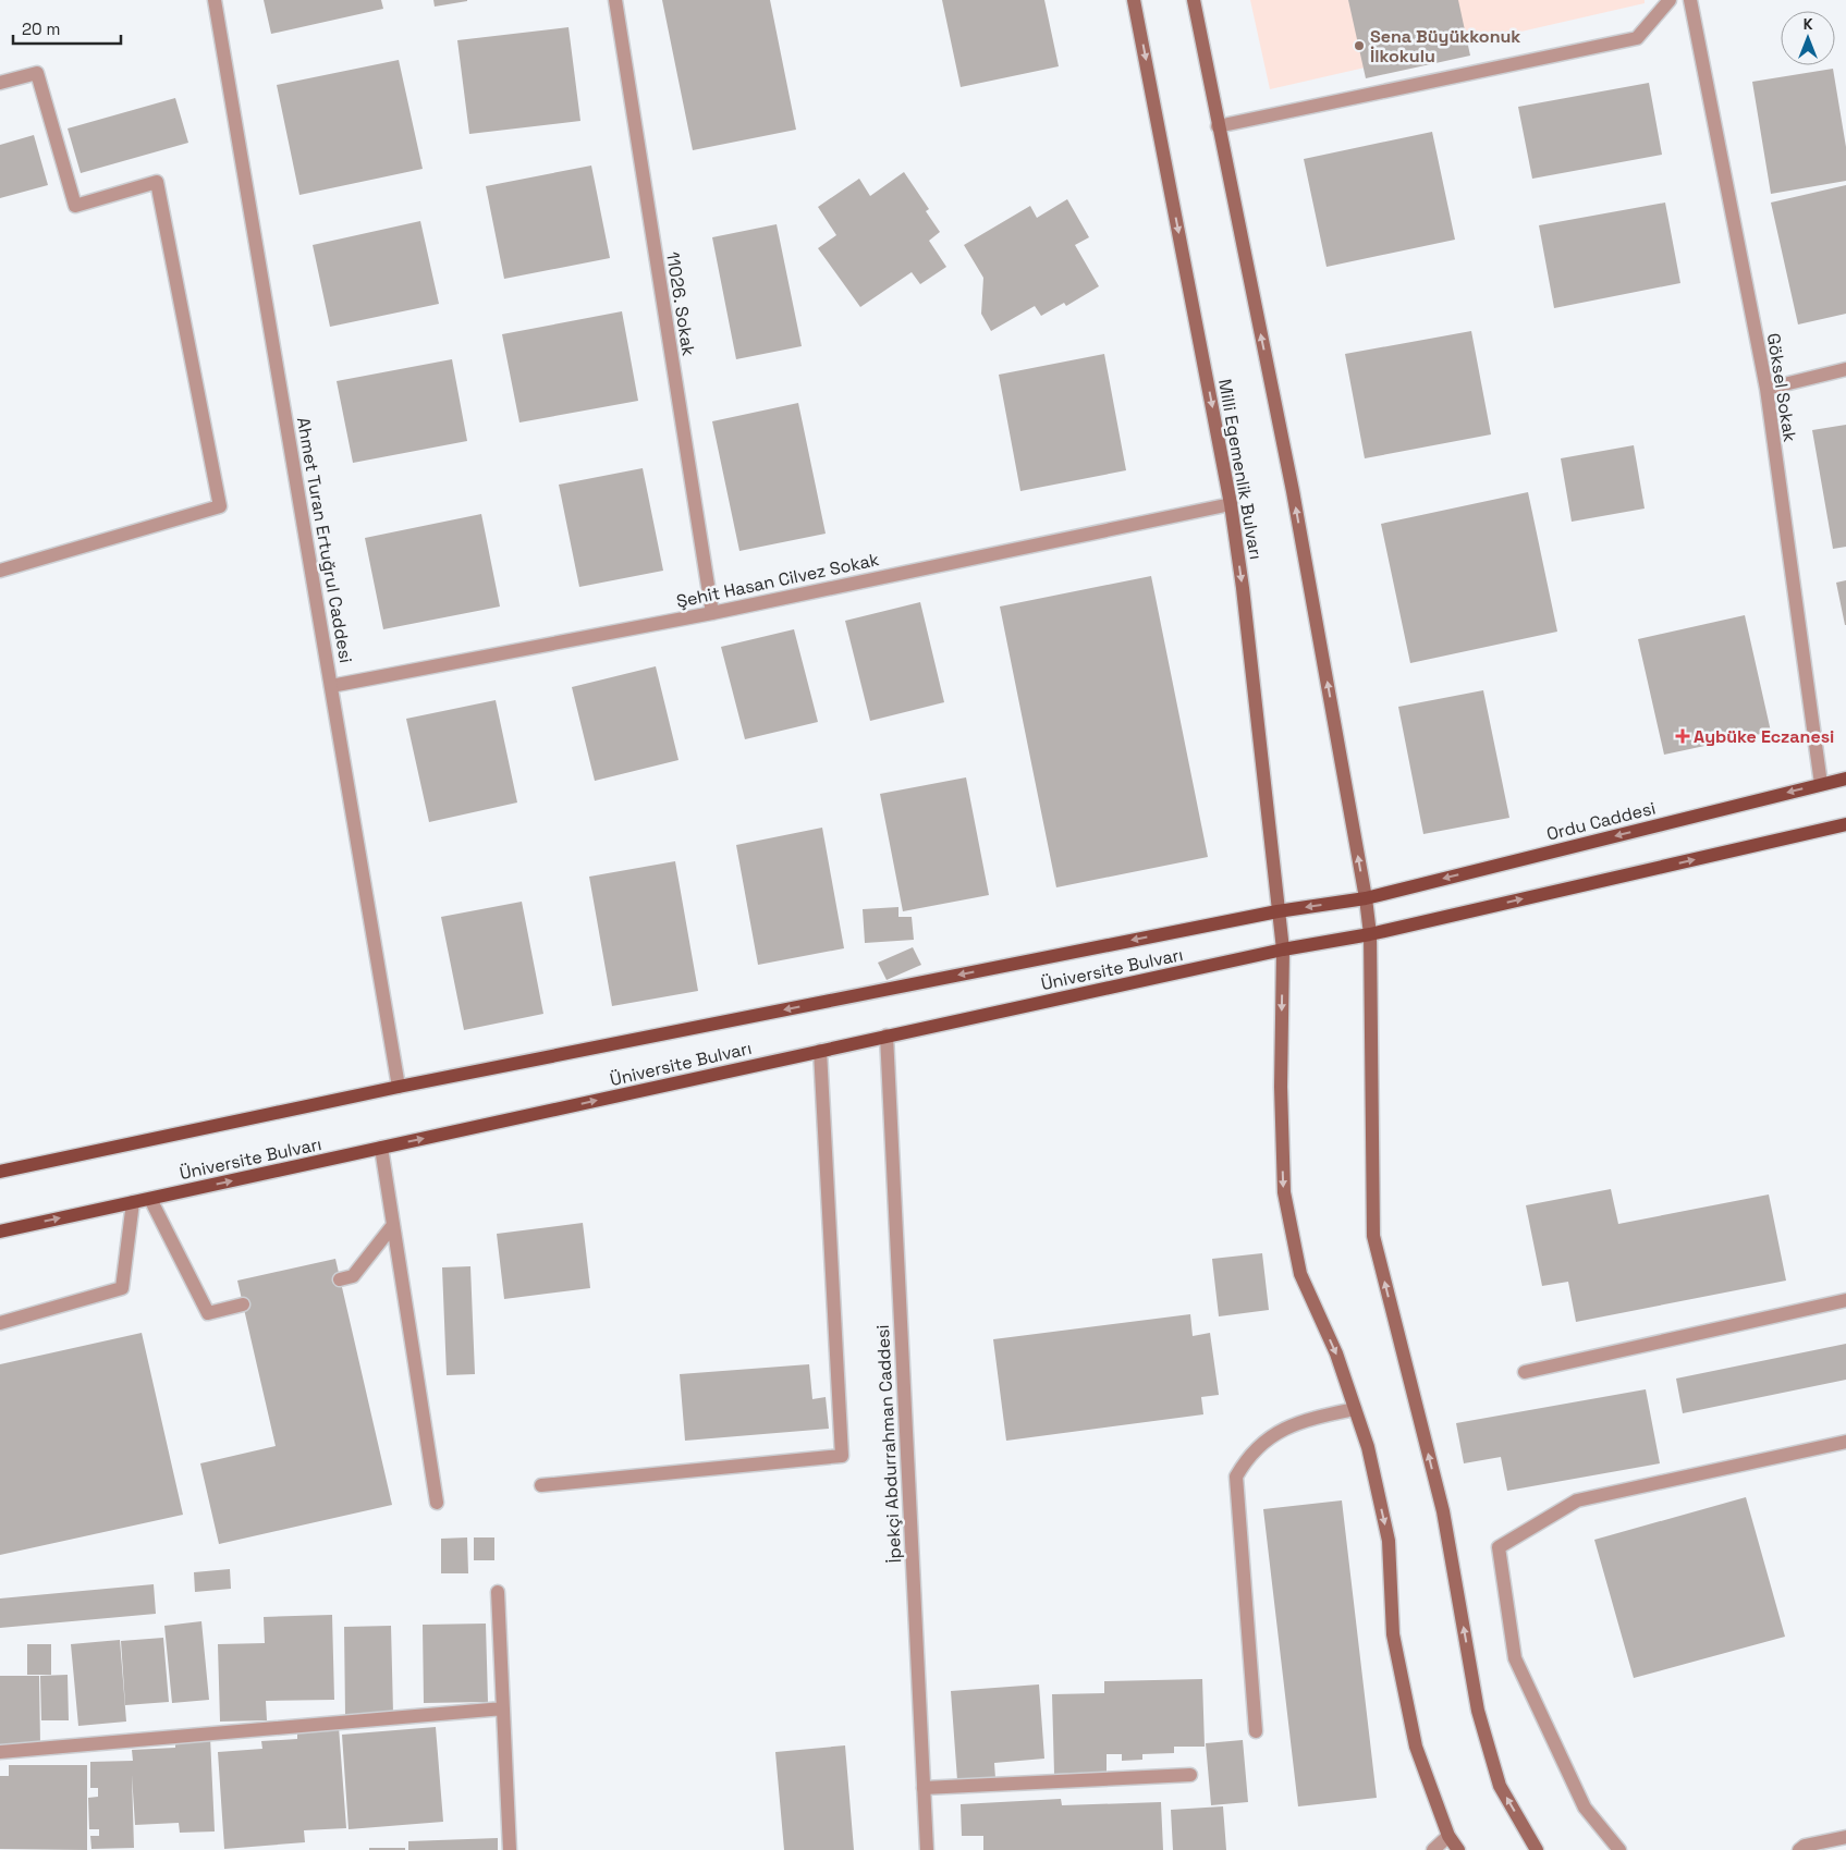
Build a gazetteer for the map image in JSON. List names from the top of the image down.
{
  "streets": {
    "main road": ["Milli Egemenlik Bulvarı", "Ordu Caddesi", "Üniversite Bulvarı"],
    "street": [
      "11026. Sokak",
      "Göksel Sokak",
      "Ahmet Turan Ertuğrul Caddesi",
      "Şehit Hasan Cilvez Sokak",
      "İpekçi Abdurrahman Caddesi"
    ]
  },
  "crossings": [
    ["11026. Sokak", "Şehit Hasan Cilvez Sokak"],
    ["Göksel Sokak", "Ordu Caddesi"],
    ["Milli Egemenlik Bulvarı", "Şehit Hasan Cilvez Sokak"],
    ["Milli Egemenlik Bulvarı", "Üniversite Bulvarı"],
    ["Ahmet Turan Ertuğrul Caddesi", "Şehit Hasan Cilvez Sokak"],
    ["Ahmet Turan Ertuğrul Caddesi", "Üniversite Bulvarı"],
    ["Ordu Caddesi", "Üniversite Bulvarı"],
    ["Üniversite Bulvarı", "İpekçi Abdurrahman Caddesi"]
  ],
  "places": {
    "other": ["Sena Büyükkonuk İlkokulu"],
    "health": ["Aybüke Eczanesi"]
  },
  "scale_bar": "20 m",
  "north": "top"
}
